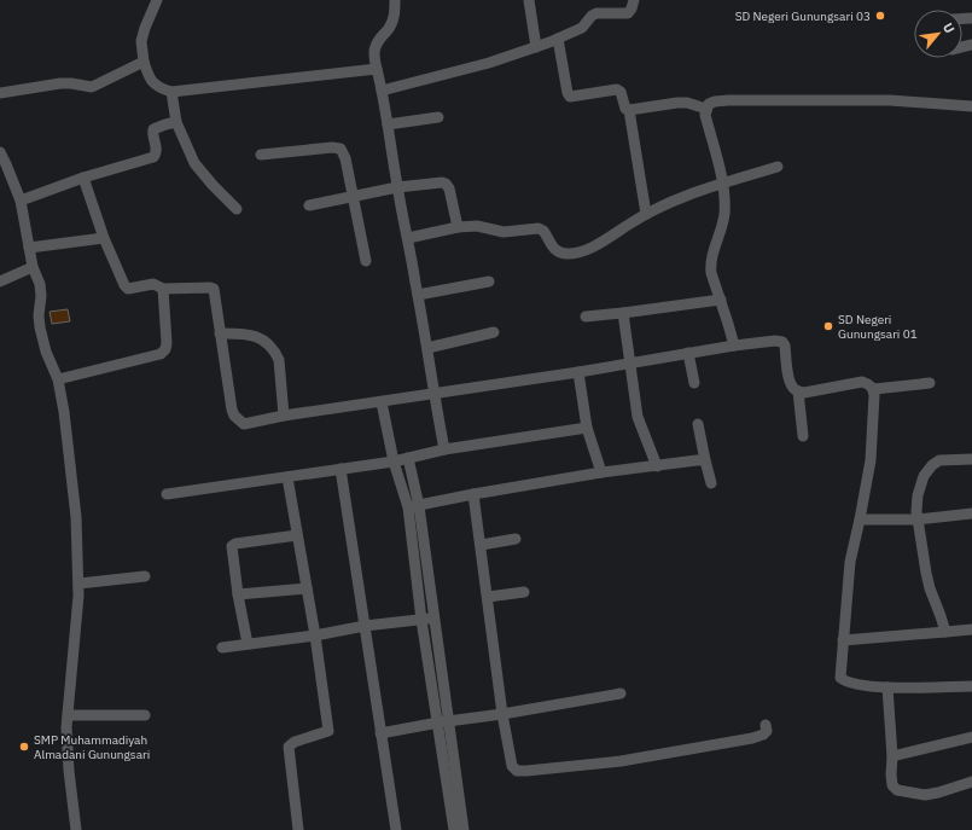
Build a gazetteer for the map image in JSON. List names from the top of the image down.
{
  "places": ["SD Negeri Gunungsari 03", "SD Negeri Gunungsari 01", "SMP Muhammadiyah Almadani Gunungsari"],
  "north": "top right"
}
